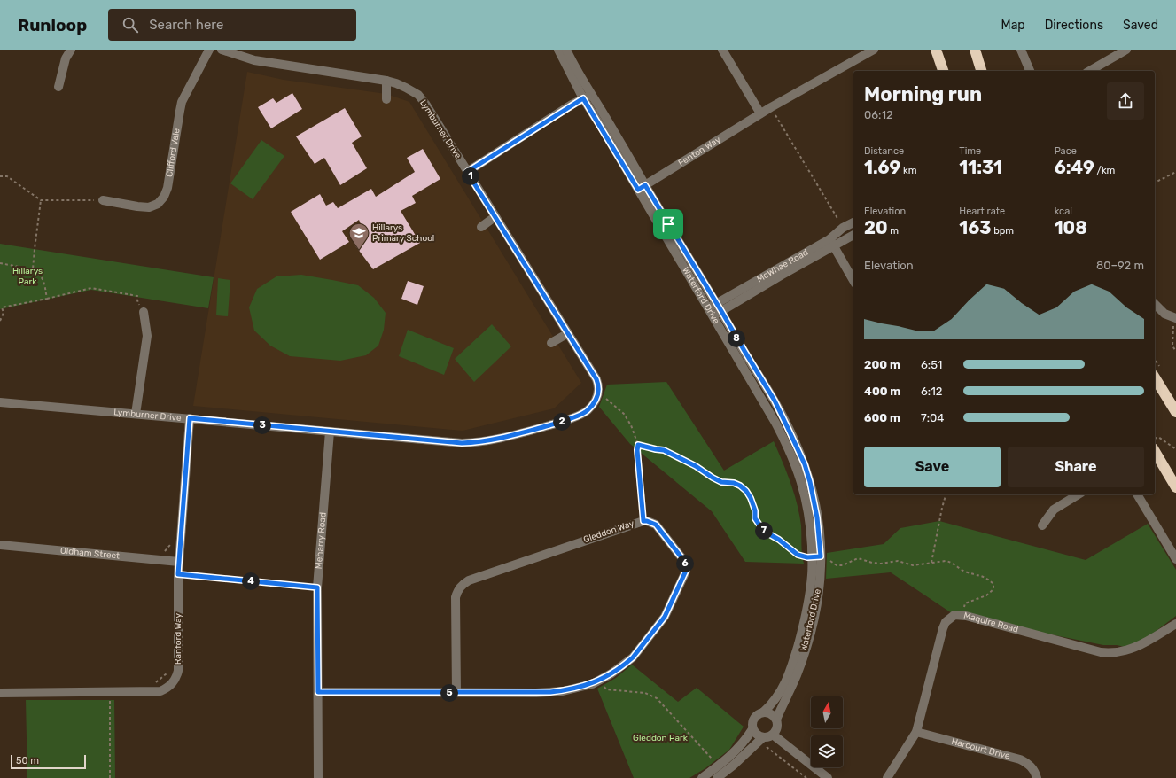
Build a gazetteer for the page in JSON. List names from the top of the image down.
{
  "streets": {
    "street": [
      "Lymburner Drive",
      "Fenton Way",
      "Clifford Vale",
      "McWhae Road",
      "Waterford Drive",
      "Gleddon Way",
      "Meharry Road",
      "Oldham Street",
      "Maquire Road",
      "Ranford Way",
      "Harcourt Drive"
    ]
  },
  "crossings": [
    ["Lymburner Drive", "Meharry Road"],
    ["Lymburner Drive", "Ranford Way"],
    ["Fenton Way", "Waterford Drive"],
    ["McWhae Road", "Waterford Drive"],
    ["Gleddon Way", "Meharry Road"],
    ["Oldham Street", "Ranford Way"],
    ["Maquire Road", "Harcourt Drive"]
  ],
  "parks": ["Hillarys Park", "Gleddon Park"],
  "places": {
    "school or university": ["Hillarys Primary School"]
  },
  "scale_bar": "50 m",
  "north": "top",
  "page": {
    "header": "Runloop",
    "search": "Search here",
    "nav": ["Map", "Directions", "Saved"],
    "heading": ["Morning run", "06:12"],
    "stats": [
      ["Distance", "1.69 km"],
      ["Time", "11:31"],
      ["Pace", "6:49 /km"],
      ["Elevation", "20 m"],
      ["Heart rate", "163 bpm"],
      ["kcal", "108"]
    ],
    "pins": [
      "1",
      "8",
      "2",
      "3",
      "7",
      "6",
      "4",
      "5"
    ],
    "chart": ["Elevation", "80–92 m"],
    "list": [
      {
        "name": "200 m",
        "note": "6:51"
      },
      {
        "name": "400 m",
        "note": "6:12"
      },
      {
        "name": "600 m",
        "note": "7:04"
      }
    ],
    "buttons": ["Save", "Share"],
    "scale": "50 m"
  }
}
